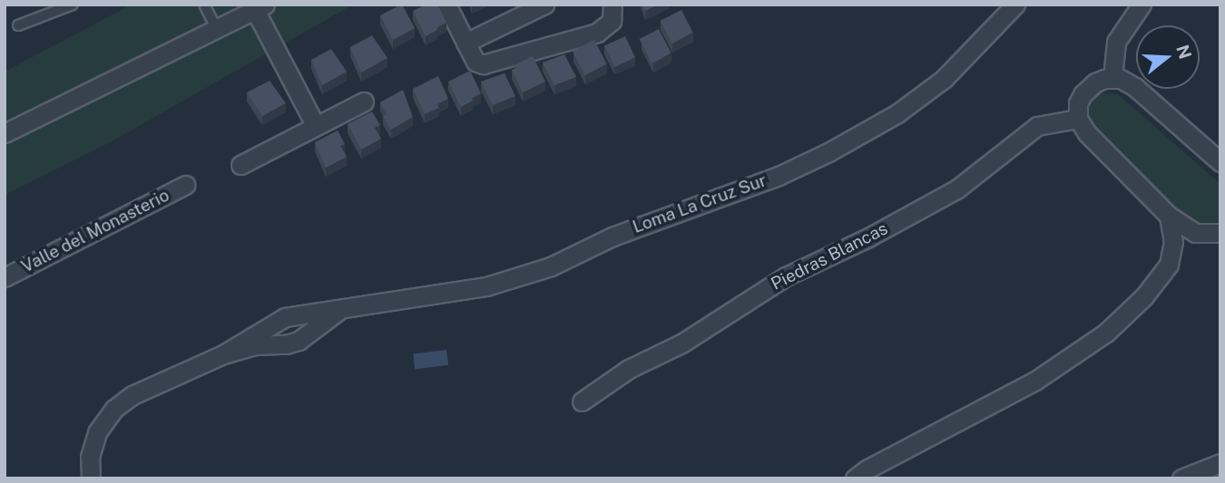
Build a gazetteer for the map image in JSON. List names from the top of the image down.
{
  "streets": {
    "street": ["Loma La Cruz Sur", "Valle del Monasterio", "Piedras Blancas"]
  },
  "north": "right"
}
